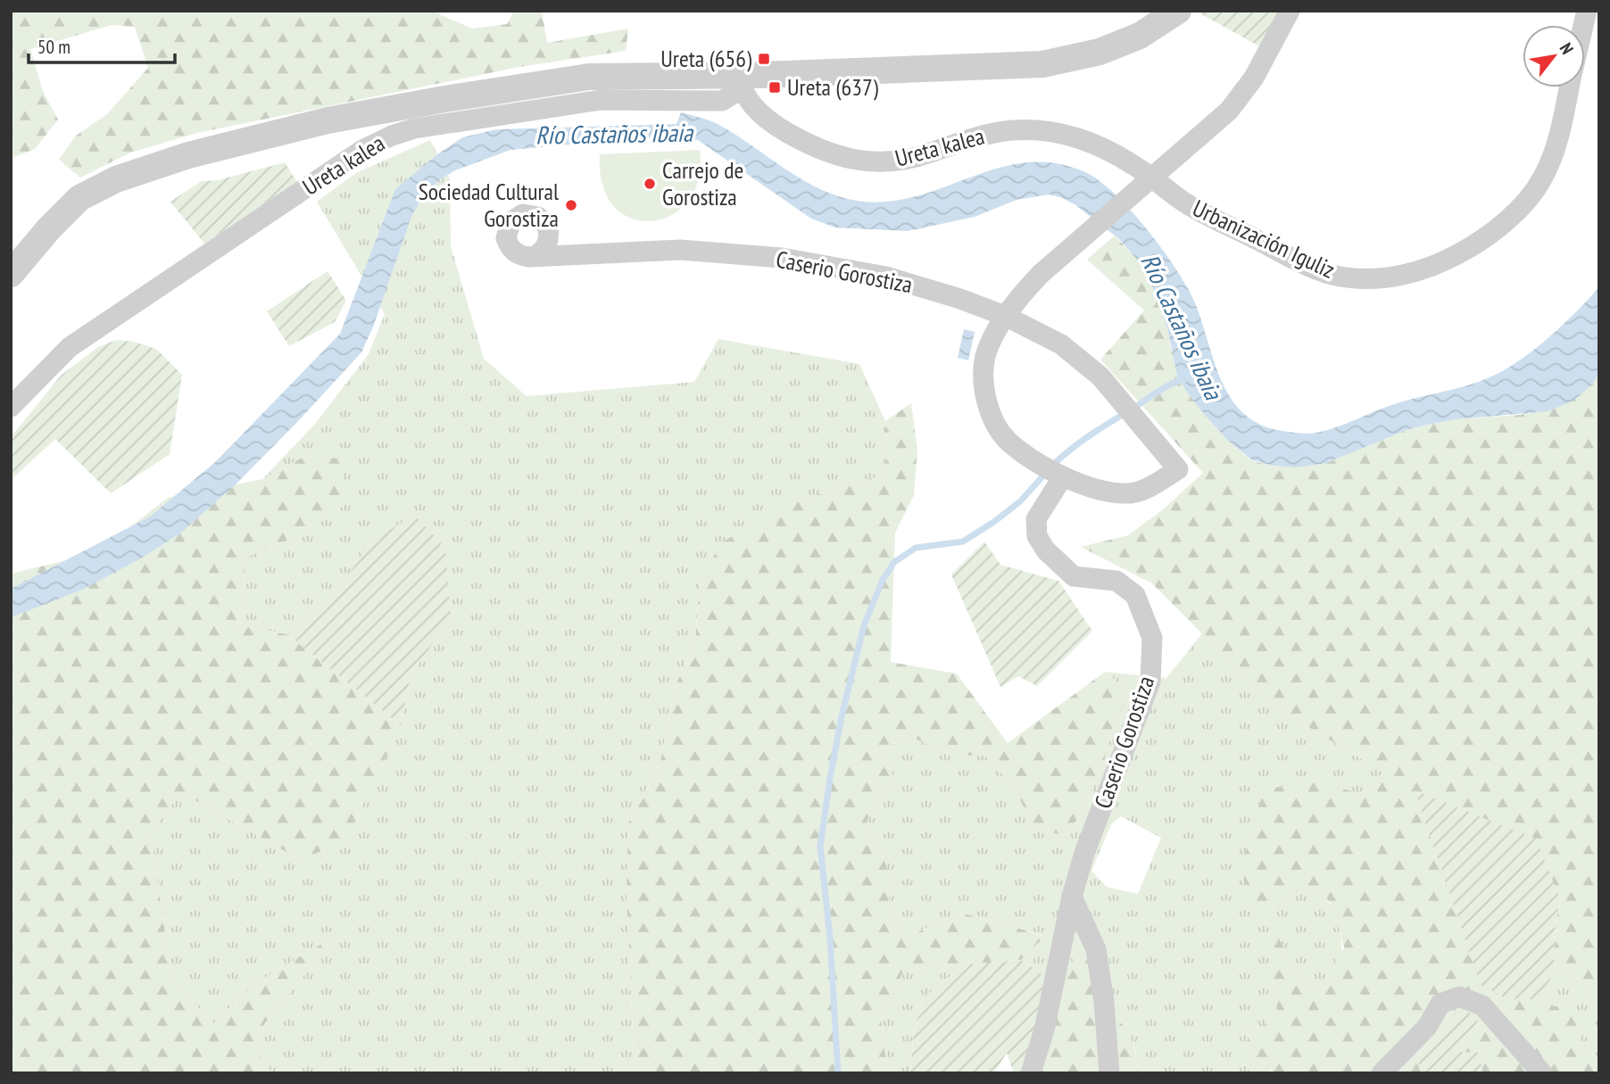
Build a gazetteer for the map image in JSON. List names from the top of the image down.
{
  "streets": {
    "street": ["Ureta kalea", "Urbanización Iguliz", "Caserio Gorostiza"]
  },
  "crossings": [
    ["Ureta kalea", "Urbanización Iguliz"]
  ],
  "water": ["Río Castaños ibaia"],
  "places": {
    "transit": ["Ureta (656)", "Ureta (637)"],
    "other": ["Carrejo de Gorostiza", "Sociedad Cultural Gorostiza"]
  },
  "scale_bar": "50 m",
  "north": "top right"
}
